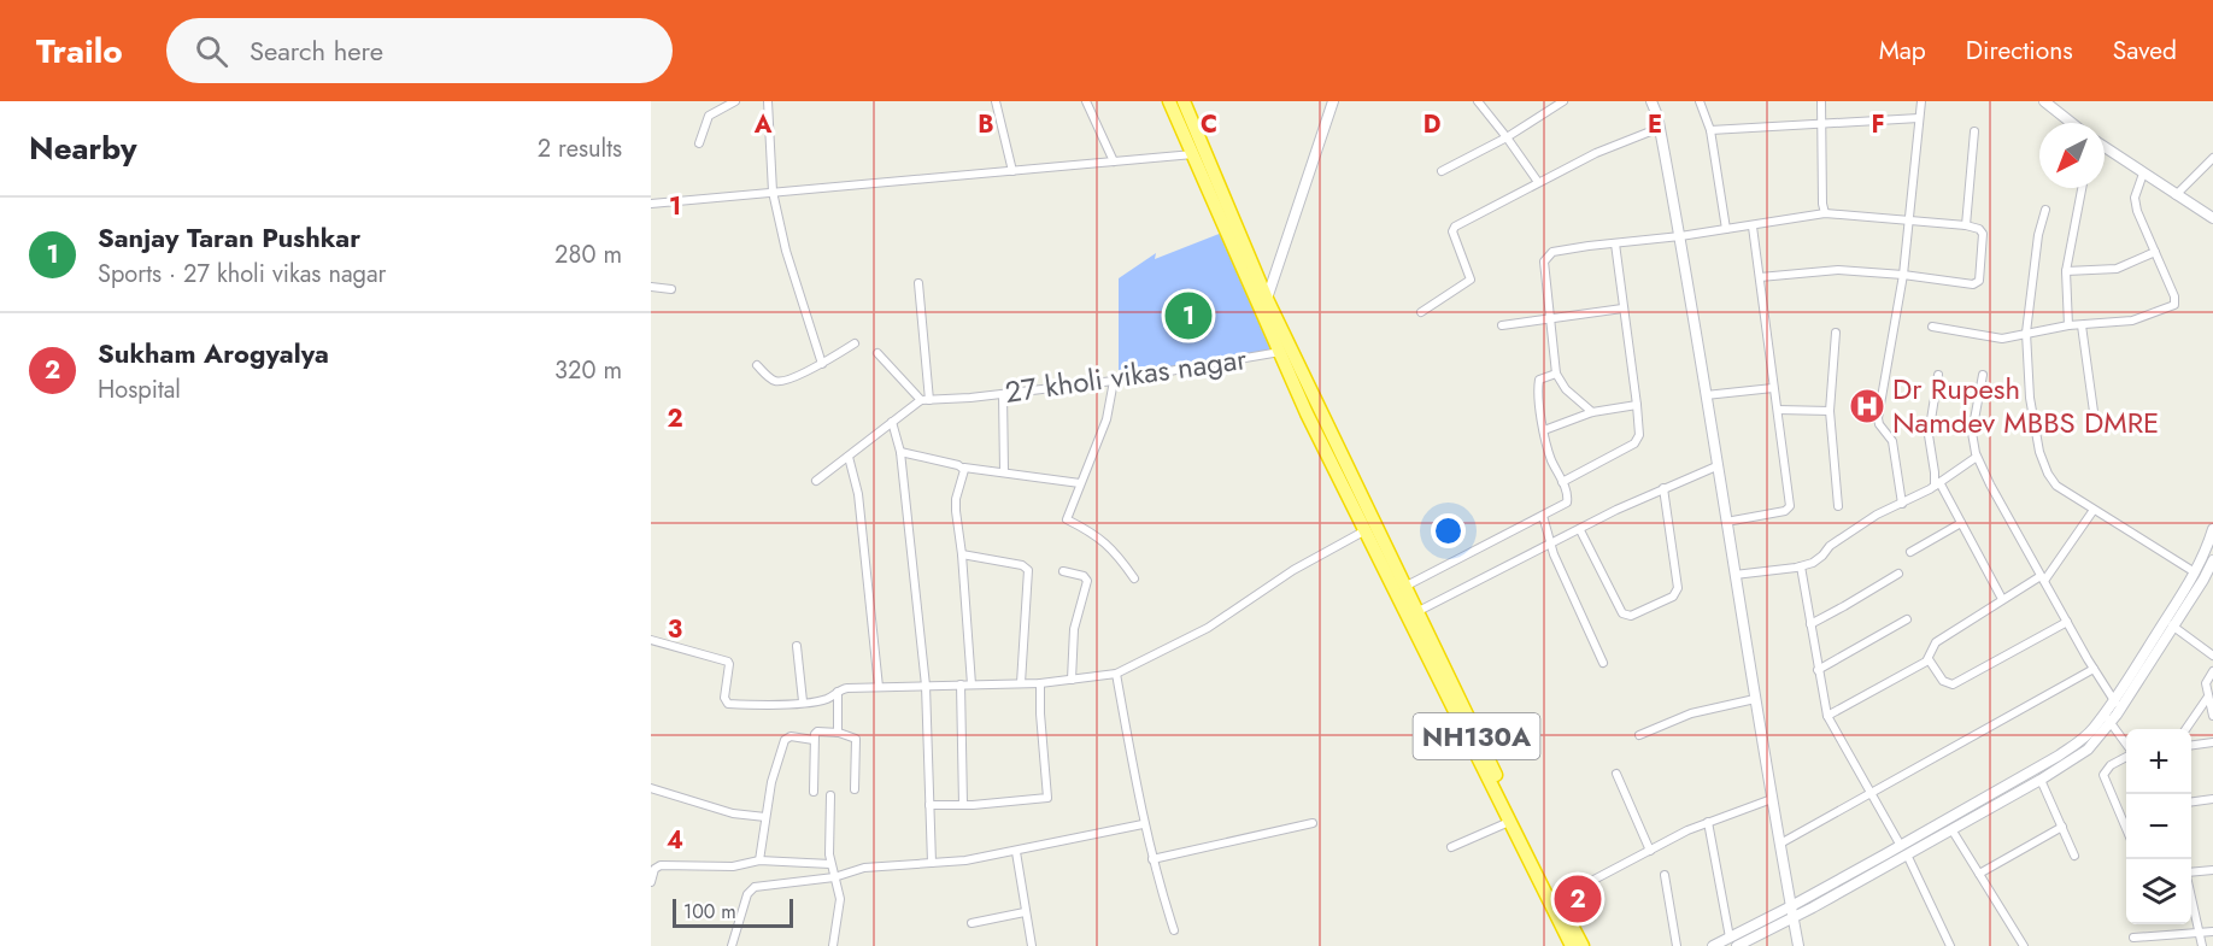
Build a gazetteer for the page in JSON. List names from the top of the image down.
{
  "streets": {
    "highway": ["NH130A"],
    "street": ["27 kholi vikas nagar"]
  },
  "crossings": [
    ["27 kholi vikas nagar", "NH130A"]
  ],
  "places": {
    "hospital": ["Dr Rupesh Namdev MBBS DMRE"]
  },
  "scale_bar": "100 m",
  "north": "bottom left",
  "page": {
    "header": "Trailo",
    "search": "Search here",
    "nav": ["Map", "Directions", "Saved"],
    "heading": ["Nearby", "2 results"],
    "list": [
      {
        "mark": "1",
        "name": "Sanjay Taran Pushkar",
        "note": "Sports · 27 kholi vikas nagar",
        "value": "280 m"
      },
      {
        "mark": "2",
        "name": "Sukham Arogyalya",
        "note": "Hospital",
        "value": "320 m"
      }
    ],
    "pins": ["1", "2"],
    "map_buttons": ["+", "−"],
    "scale": "100 m"
  },
  "grid": {
    "columns": [
      "A",
      "B",
      "C",
      "D",
      "E",
      "F"
    ],
    "rows": [
      "1",
      "2",
      "3",
      "4"
    ]
  }
}
